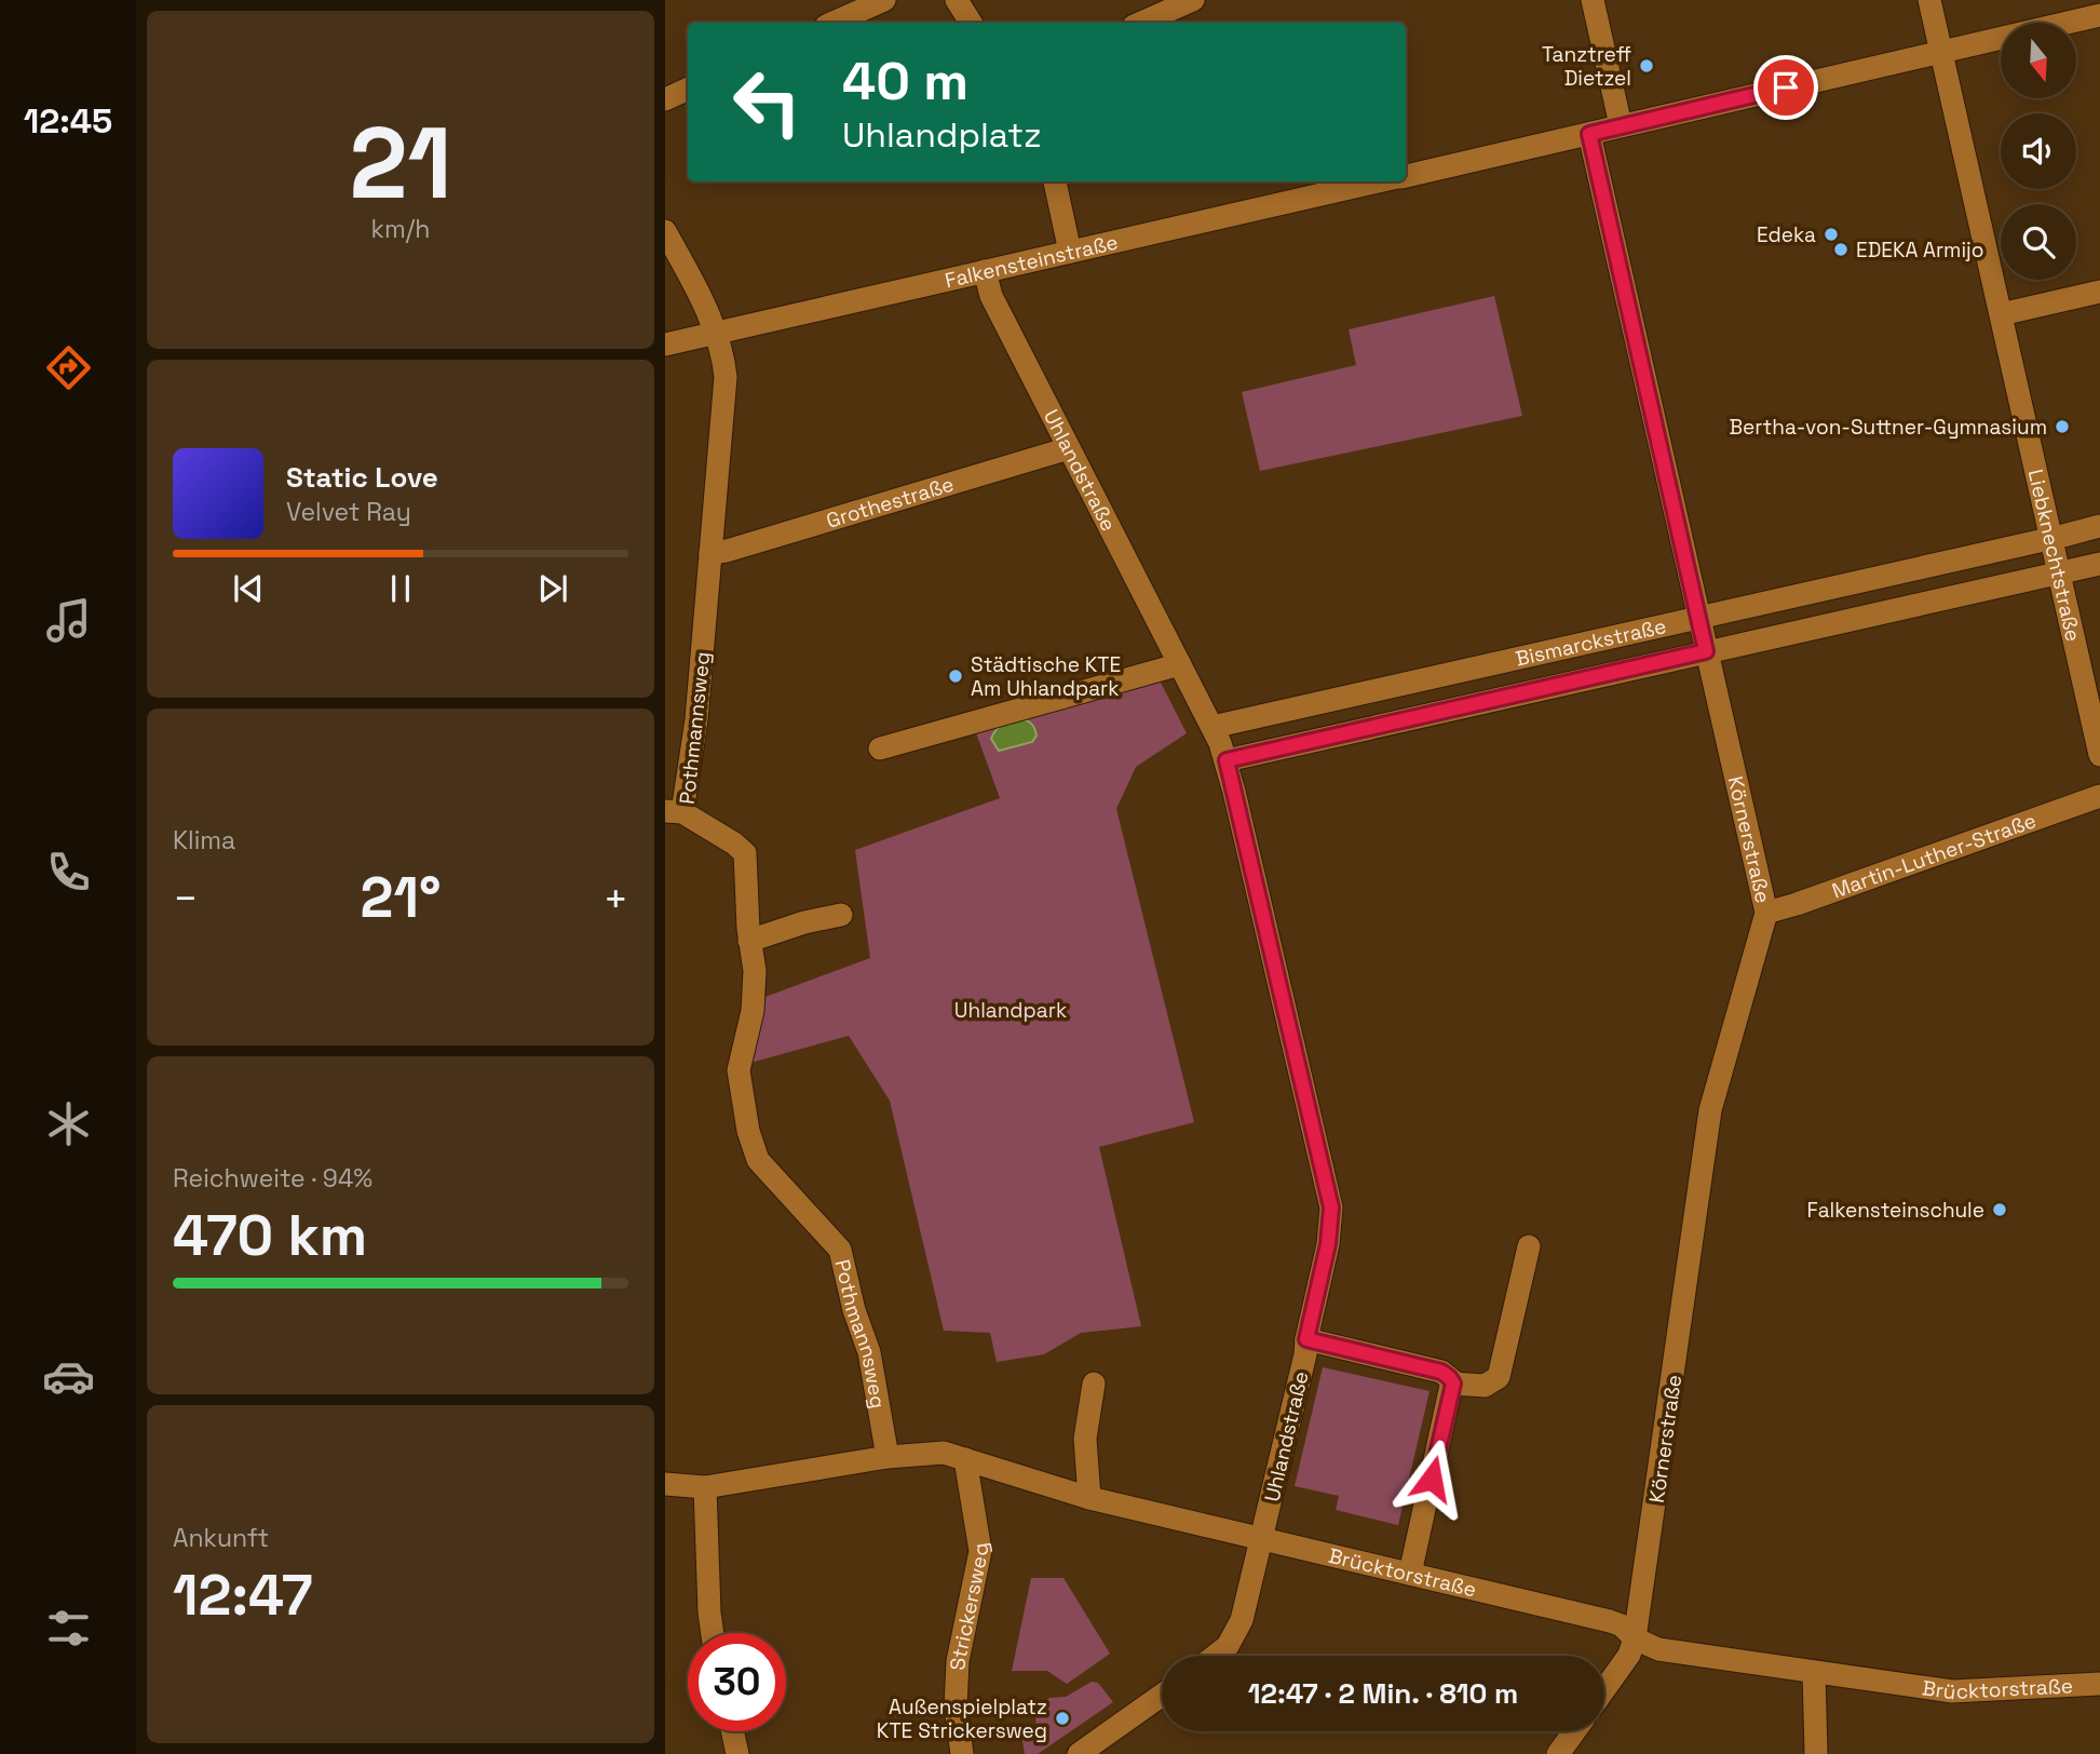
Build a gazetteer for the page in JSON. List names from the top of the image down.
{
  "streets": {
    "street": [
      "Falkensteinstraße",
      "Uhlandstraße",
      "Grothestraße",
      "Liebknechtstraße",
      "Bismarckstraße",
      "Pothmannsweg",
      "Körnerstraße",
      "Martin-Luther-Straße",
      "Brücktorstraße",
      "Strickersweg"
    ]
  },
  "crossings": [
    ["Falkensteinstraße", "Uhlandstraße"],
    ["Falkensteinstraße", "Liebknechtstraße"],
    ["Falkensteinstraße", "Pothmannsweg"],
    ["Falkensteinstraße", "Körnerstraße"],
    ["Uhlandstraße", "Grothestraße"],
    ["Uhlandstraße", "Bismarckstraße"],
    ["Uhlandstraße", "Brücktorstraße"],
    ["Grothestraße", "Pothmannsweg"],
    ["Liebknechtstraße", "Bismarckstraße"],
    ["Bismarckstraße", "Körnerstraße"],
    ["Pothmannsweg", "Brücktorstraße"],
    ["Körnerstraße", "Martin-Luther-Straße"],
    ["Körnerstraße", "Brücktorstraße"],
    ["Brücktorstraße", "Strickersweg"]
  ],
  "parks": ["Uhlandpark"],
  "places": [
    "Tanztreff Dietzel",
    "Edeka",
    "EDEKA Armijo",
    "Bertha-von-Suttner-Gymnasium",
    "Städtische KTE Am Uhlandpark",
    "Falkensteinschule",
    "Außenspielplatz KTE Strickersweg"
  ],
  "north": "bottom",
  "page": {
    "tabs": "12:45",
    "tile": [
      ["21", "km/h"],
      "Klima",
      ["Reichweite · 94%", "470 km"],
      ["Ankunft", "12:47"]
    ],
    "turn": ["40 m", "Uhlandplatz"],
    "song": ["Static Love", "Velvet Ray"],
    "heat": ["−", "21°", "+"],
    "limit": "30",
    "trip": "12:47 · 2 Min. · 810 m"
  }
}
